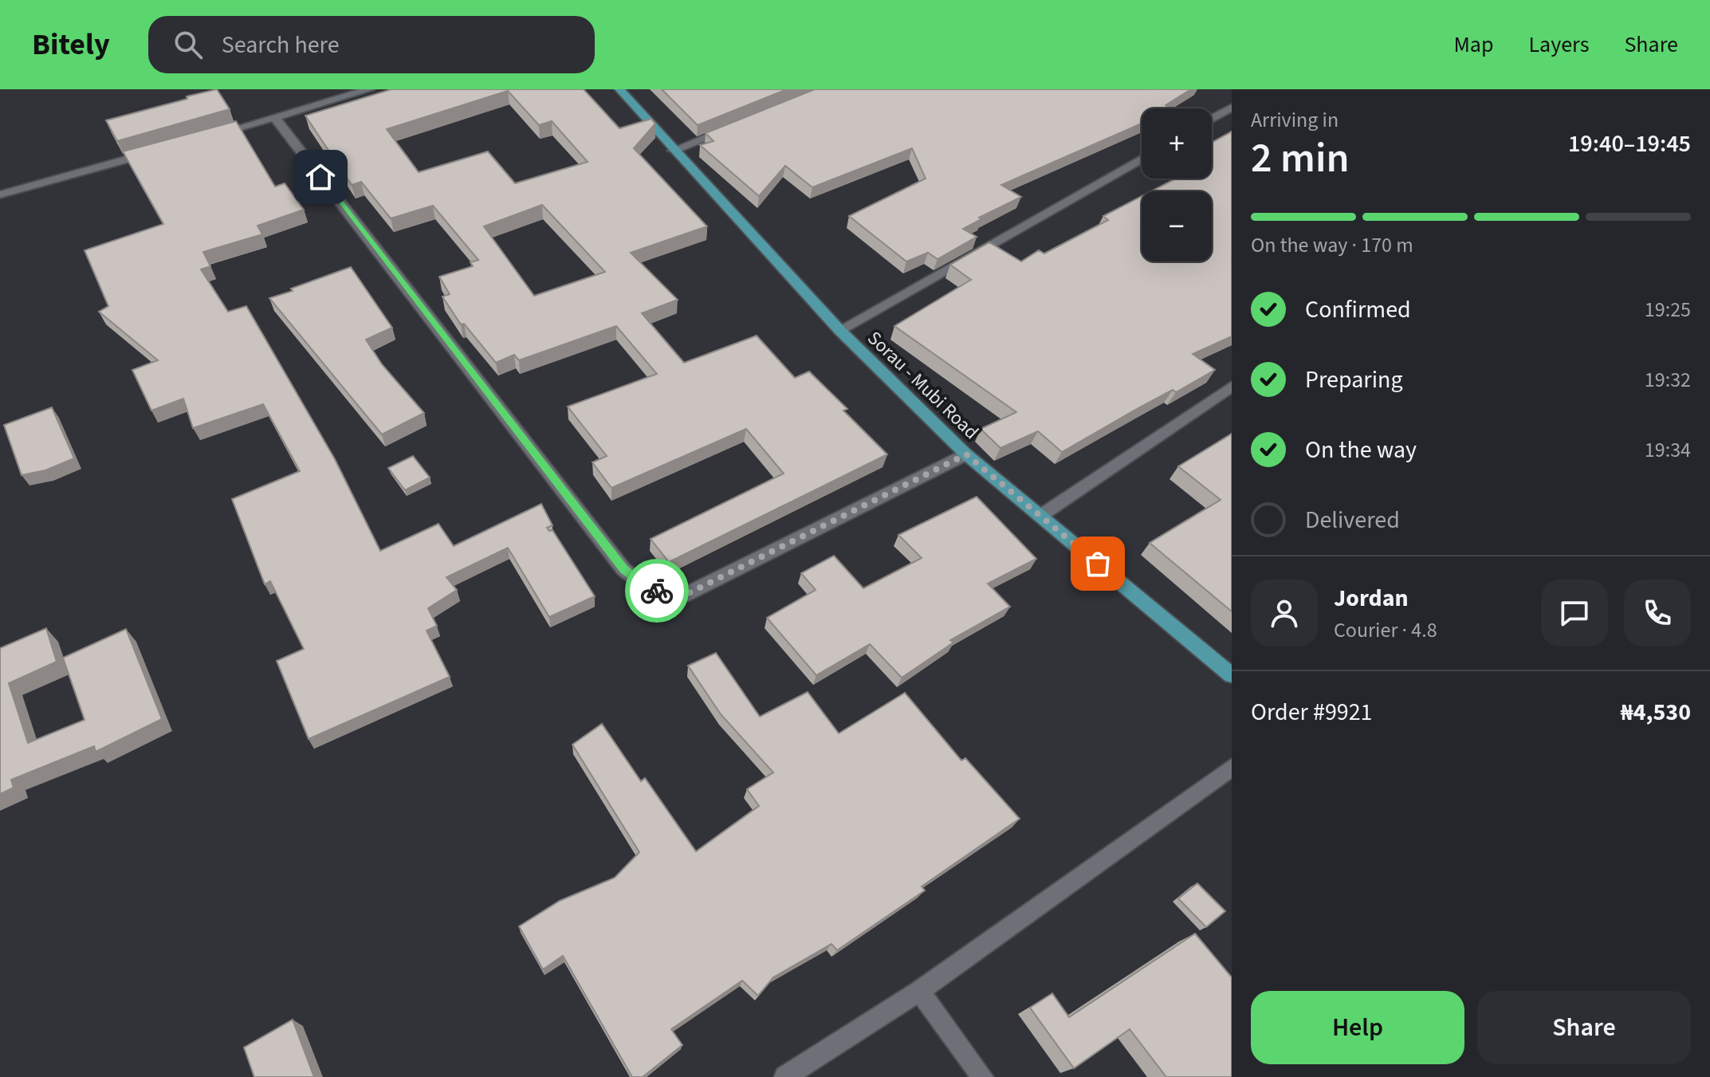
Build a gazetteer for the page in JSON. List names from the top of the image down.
{
  "streets": {
    "main road": ["Sorau - Mubi Road"]
  },
  "page": {
    "header": "Bitely",
    "search": "Search here",
    "nav": ["Map", "Layers", "Share"],
    "heading": ["2 min", "Arriving in", "19:40–19:45"],
    "panel": [
      "Jordan",
      "Courier · 4.8",
      "Order #9921",
      "₦4,530"
    ],
    "map_buttons": ["+", "−"],
    "bar": "On the way · 170 m",
    "list": [
      ["Confirmed", "19:25"],
      ["Preparing", "19:32"],
      ["On the way", "19:34"],
      "Delivered"
    ],
    "buttons": ["Help", "Share"]
  }
}
